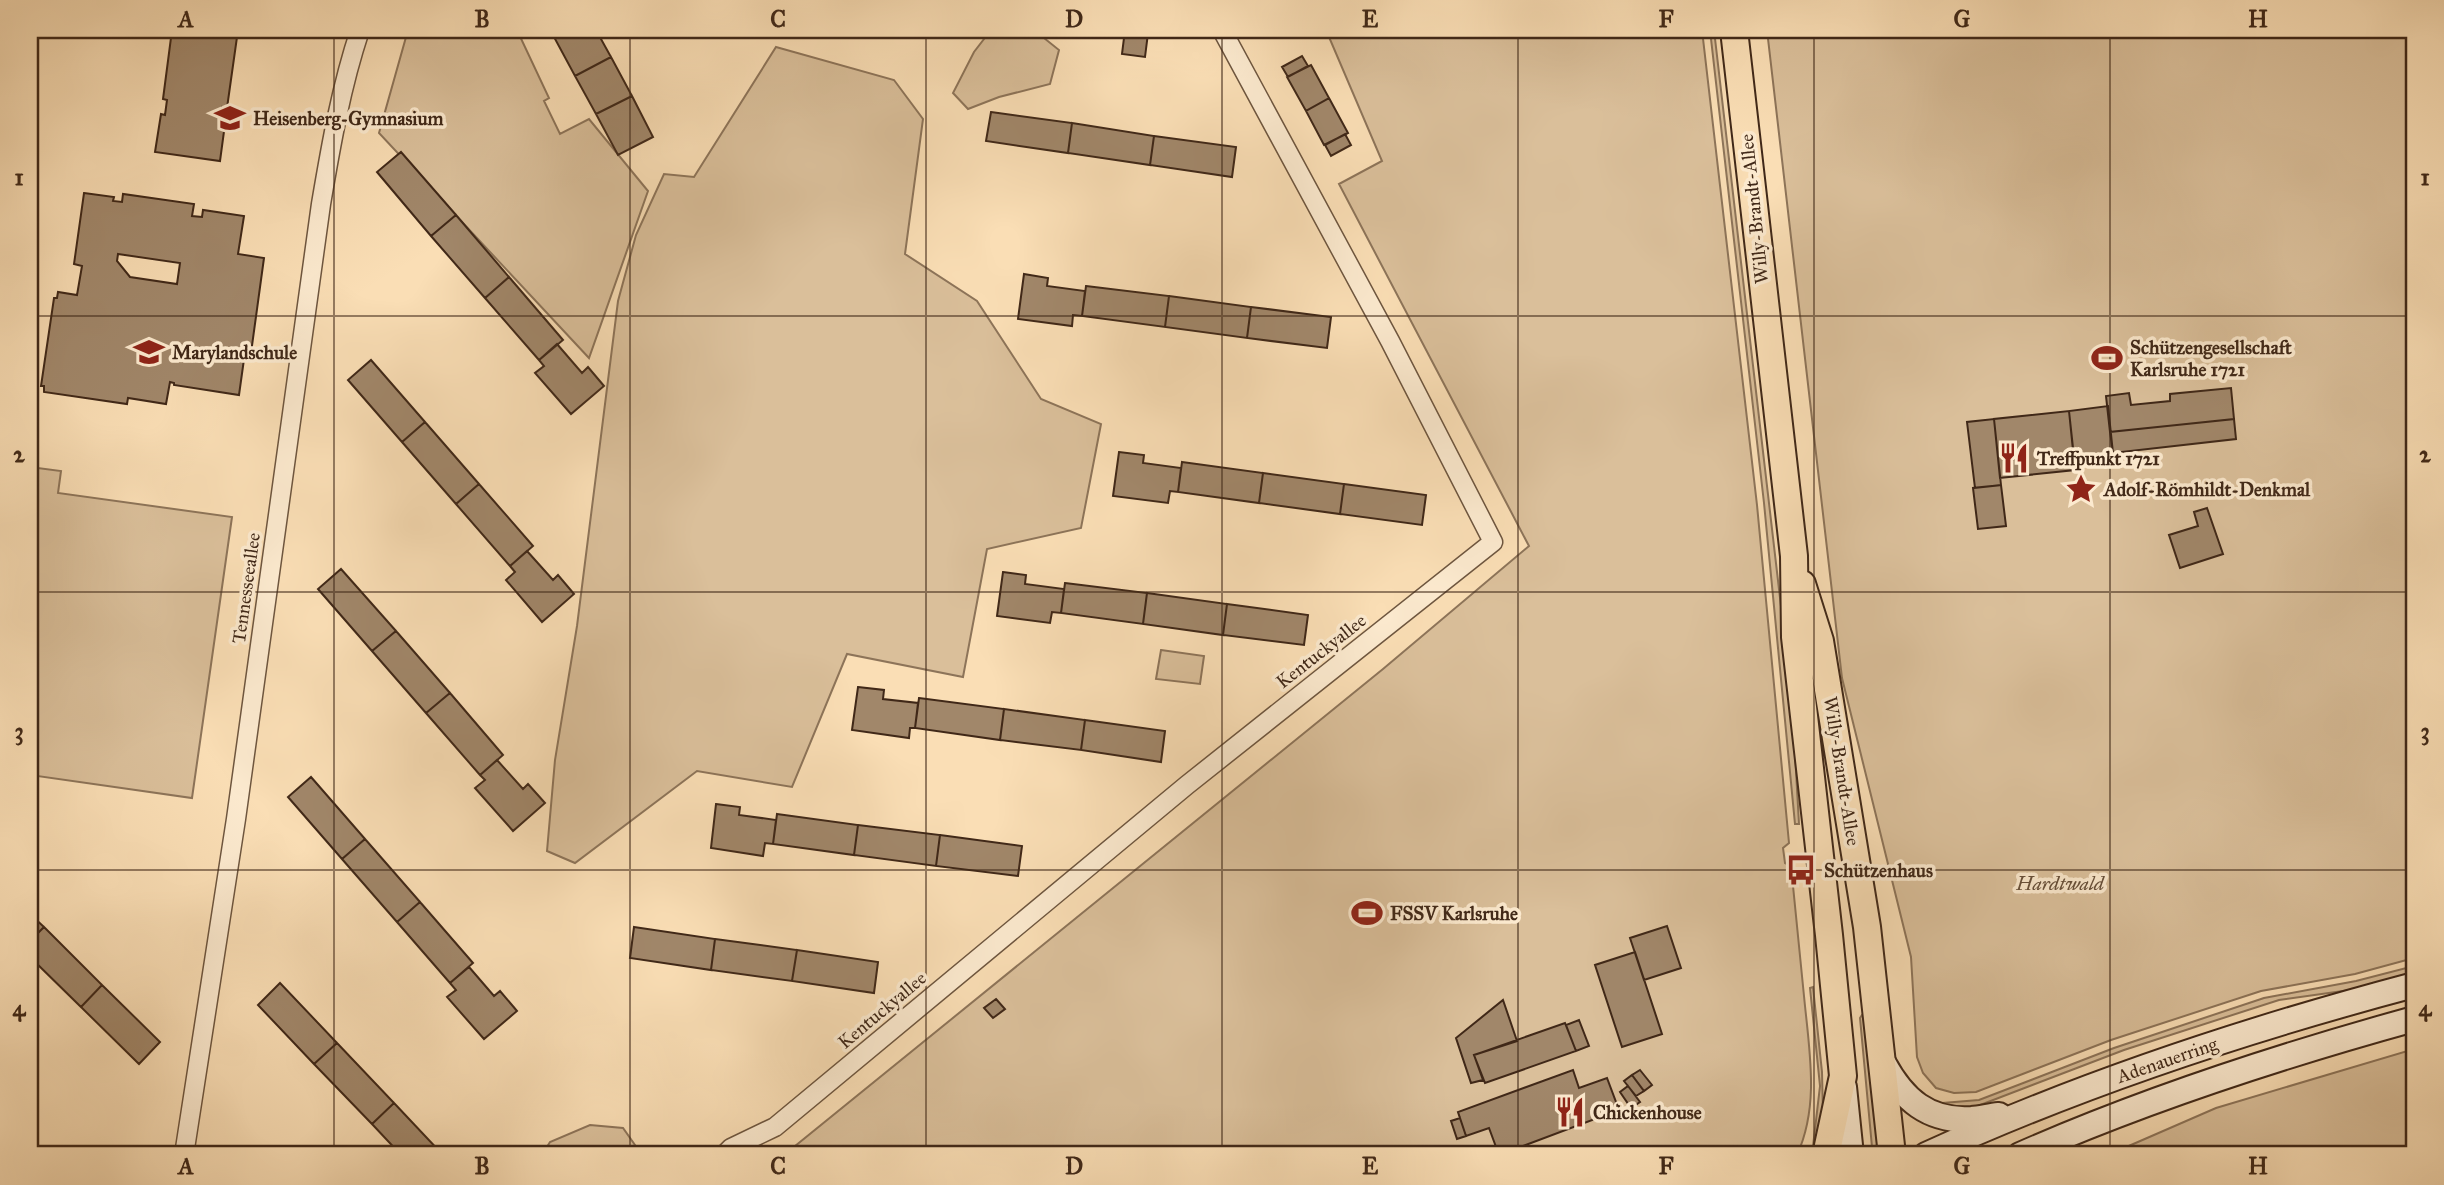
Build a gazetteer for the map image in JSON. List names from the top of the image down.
{
  "streets": {
    "main road": ["Willy-Brandt-Allee", "Adenauerring"],
    "street": ["Tennesseeallee", "Kentuckyallee"]
  },
  "parks": ["Hardtwald"],
  "places": {
    "school or university": ["Heisenberg-Gymnasium", "Marylandschule"],
    "sports": ["Schützengesellschaft Karlsruhe 1721", "FSSV Karlsruhe"],
    "restaurant": ["Treffpunkt 1721", "Chickenhouse"],
    "place": ["Adolf-Römhildt-Denkmal"],
    "bus stop": ["Schützenhaus"]
  },
  "grid": {
    "columns": [
      "A",
      "B",
      "C",
      "D",
      "E",
      "F",
      "G",
      "H"
    ],
    "rows": [
      "1",
      "2",
      "3",
      "4"
    ]
  }
}
